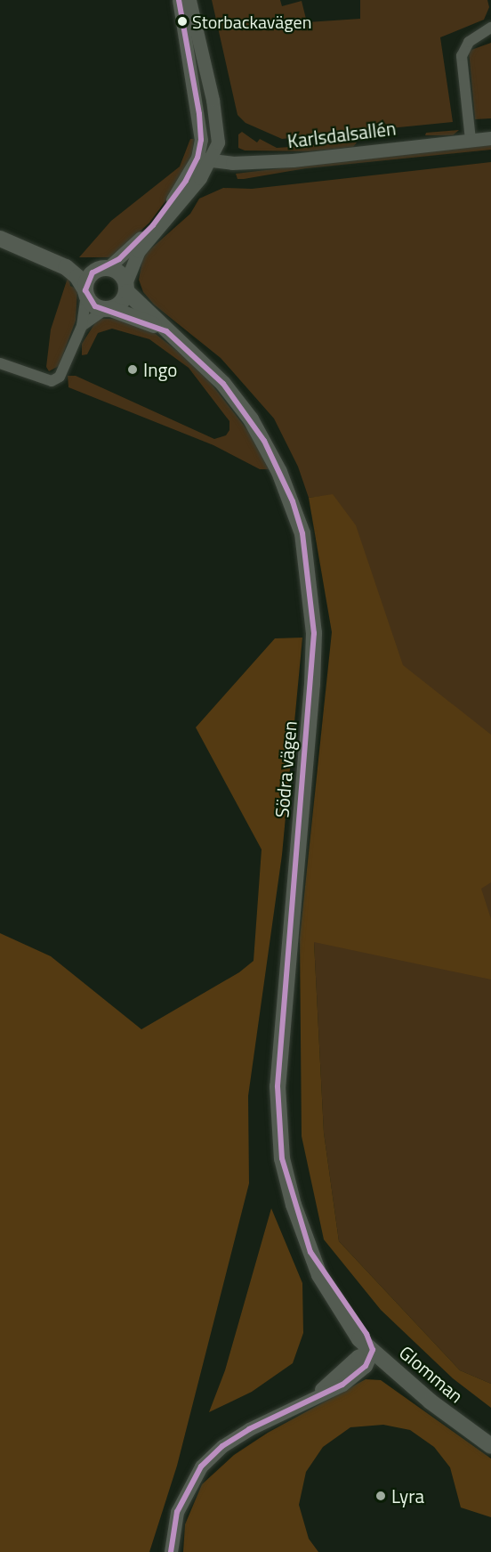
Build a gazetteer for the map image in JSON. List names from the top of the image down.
{
  "streets": {
    "main road": ["Södra vägen", "Glomman"],
    "street": ["Karlsdalsallén"]
  },
  "crossings": [
    ["Södra vägen", "Glomman"]
  ],
  "places": ["Storbackavägen", "Ingo", "Lyra"]
}
